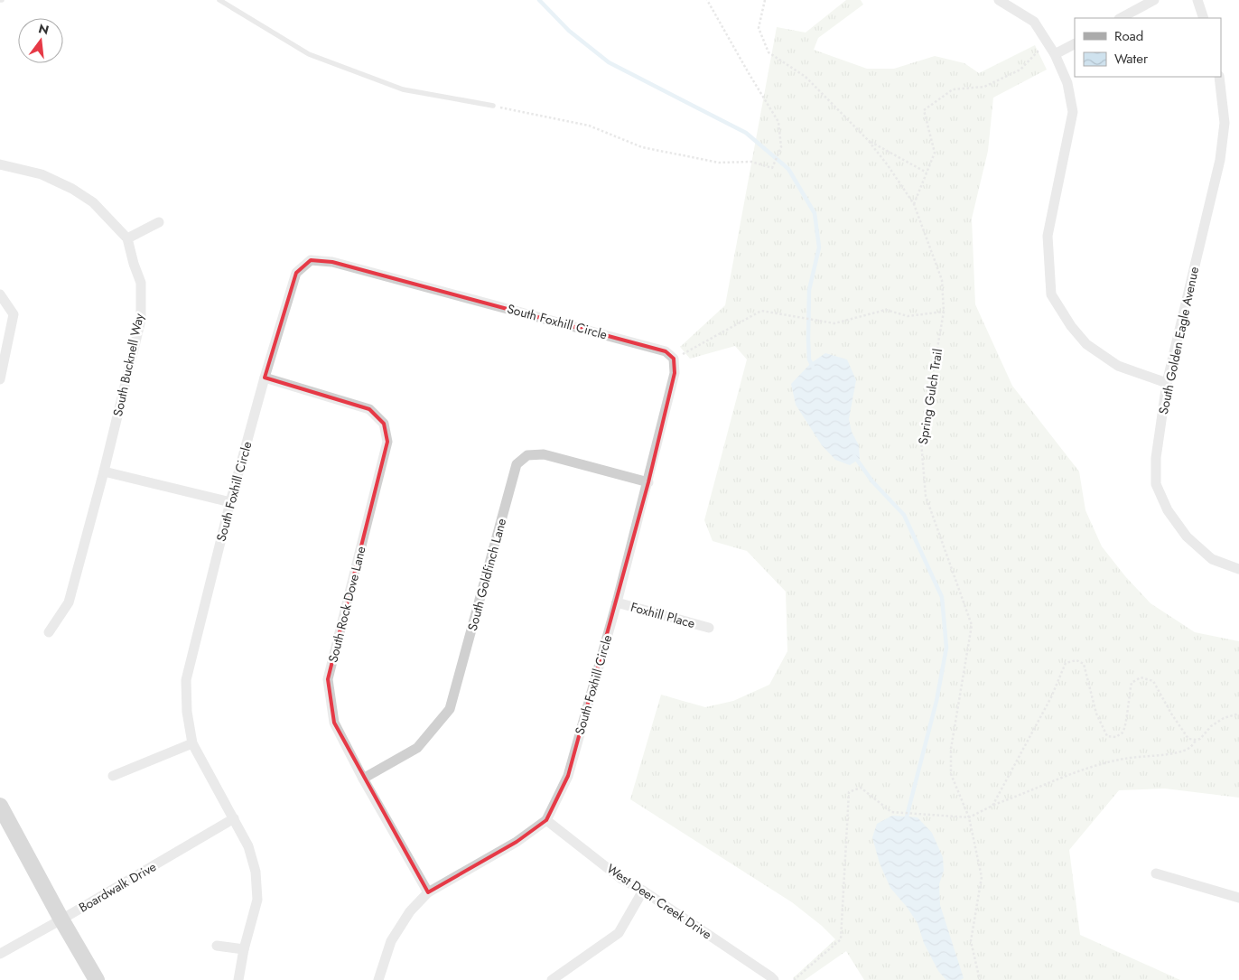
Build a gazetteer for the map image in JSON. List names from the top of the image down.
{
  "streets": {
    "street": [
      "South Foxhill Circle",
      "South Golden Eagle Avenue",
      "South Bucknell Way",
      "South Goldfinch Lane",
      "South Rock Dove Lane",
      "Foxhill Place",
      "Boardwalk Drive",
      "West Deer Creek Drive"
    ],
    "path": ["Spring Gulch Trail"]
  },
  "crossings": [
    ["South Foxhill Circle", "South Goldfinch Lane"],
    ["South Foxhill Circle", "South Rock Dove Lane"],
    ["South Foxhill Circle", "Foxhill Place"],
    ["South Foxhill Circle", "Boardwalk Drive"],
    ["South Foxhill Circle", "West Deer Creek Drive"],
    ["South Goldfinch Lane", "South Rock Dove Lane"]
  ],
  "legend": ["Road", "Water"],
  "north": "top"
}
